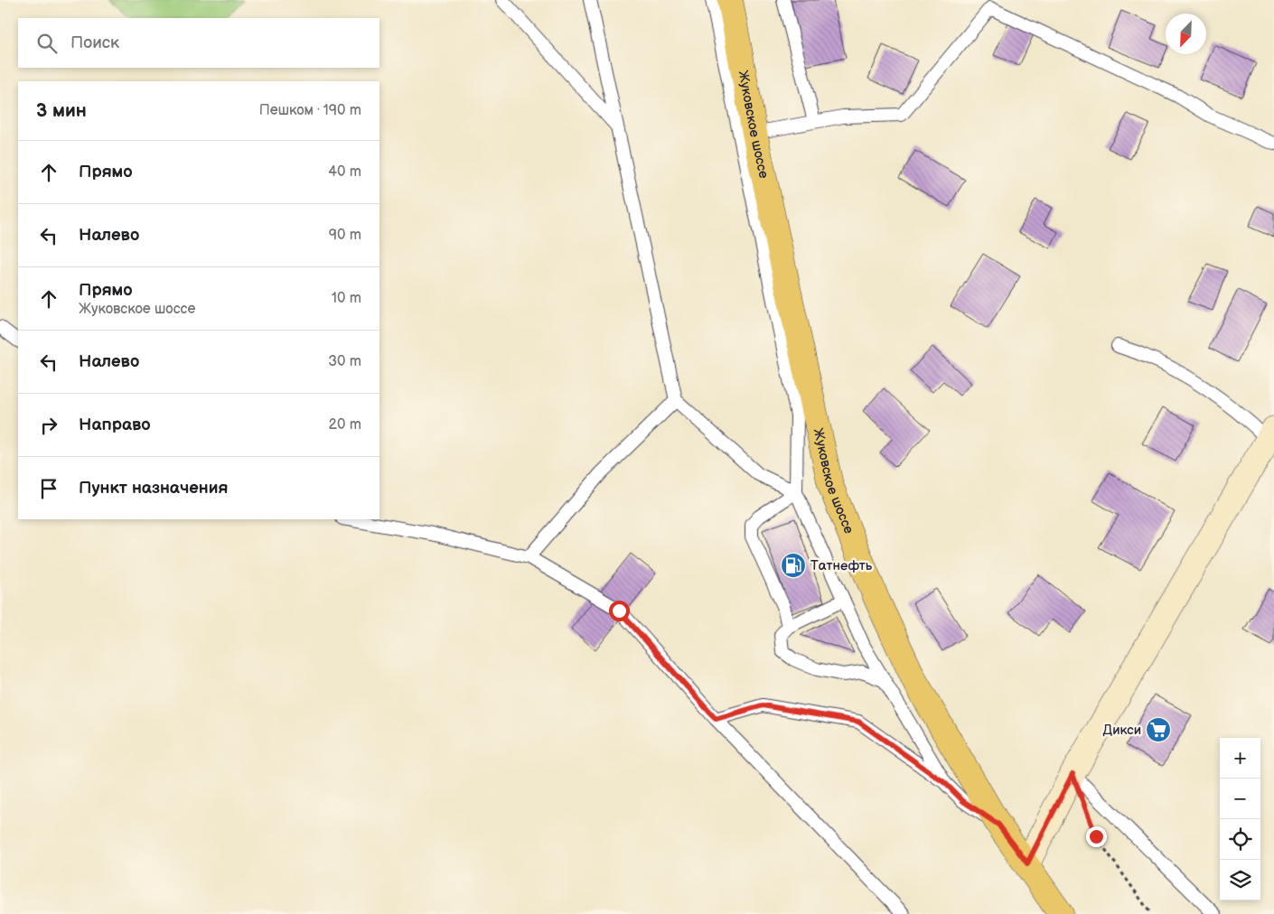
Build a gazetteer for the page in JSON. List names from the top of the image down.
{
  "streets": {
    "main road": ["Жуковское шоссе"]
  },
  "places": {
    "fuel station": ["Татнефть"],
    "supermarket": ["Дикси"]
  },
  "north": "bottom left",
  "page": {
    "search": "Поиск",
    "heading": ["3 мин", "Пешком · 190 m"],
    "list": [
      ["Прямо", "40 m"],
      ["Налево", "90 m"],
      ["Прямо", "Жуковское шоссе", "10 m"],
      ["Налево", "30 m"],
      ["Направо", "20 m"],
      "Пункт назначения"
    ],
    "map_buttons": ["+", "−"]
  }
}
